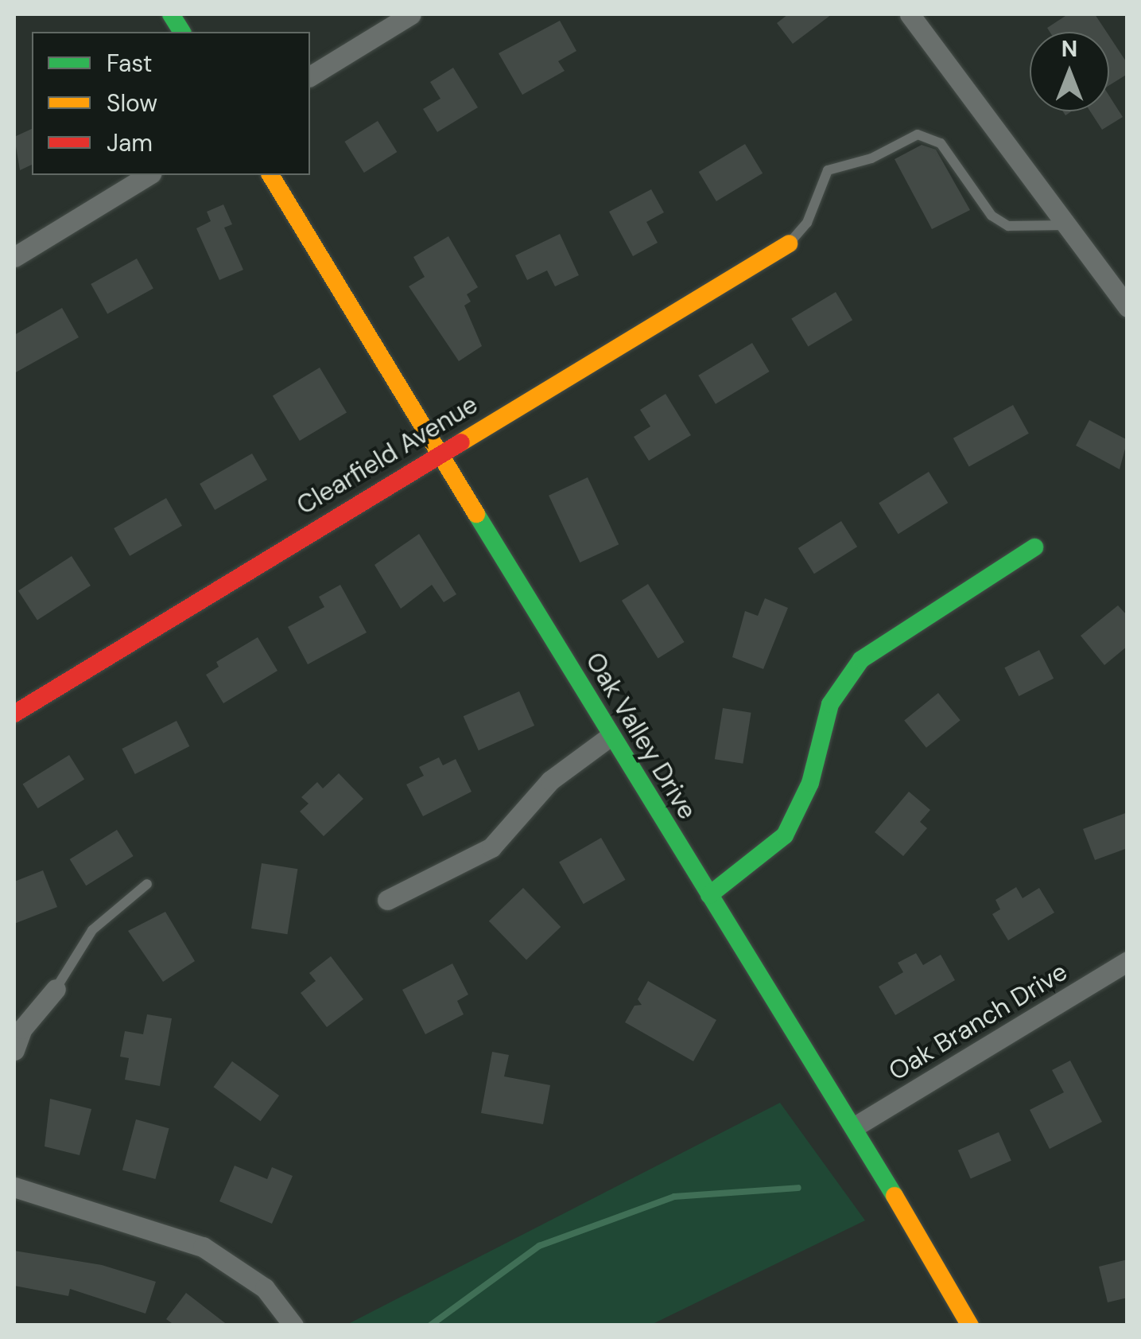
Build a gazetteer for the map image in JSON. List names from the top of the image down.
{
  "streets": {
    "street": ["Clearfield Avenue", "Oak Valley Drive", "Oak Branch Drive"]
  },
  "crossings": [
    ["Clearfield Avenue", "Oak Valley Drive"],
    ["Oak Valley Drive", "Oak Branch Drive"]
  ],
  "legend": ["Fast", "Slow", "Jam"],
  "north": "top"
}
